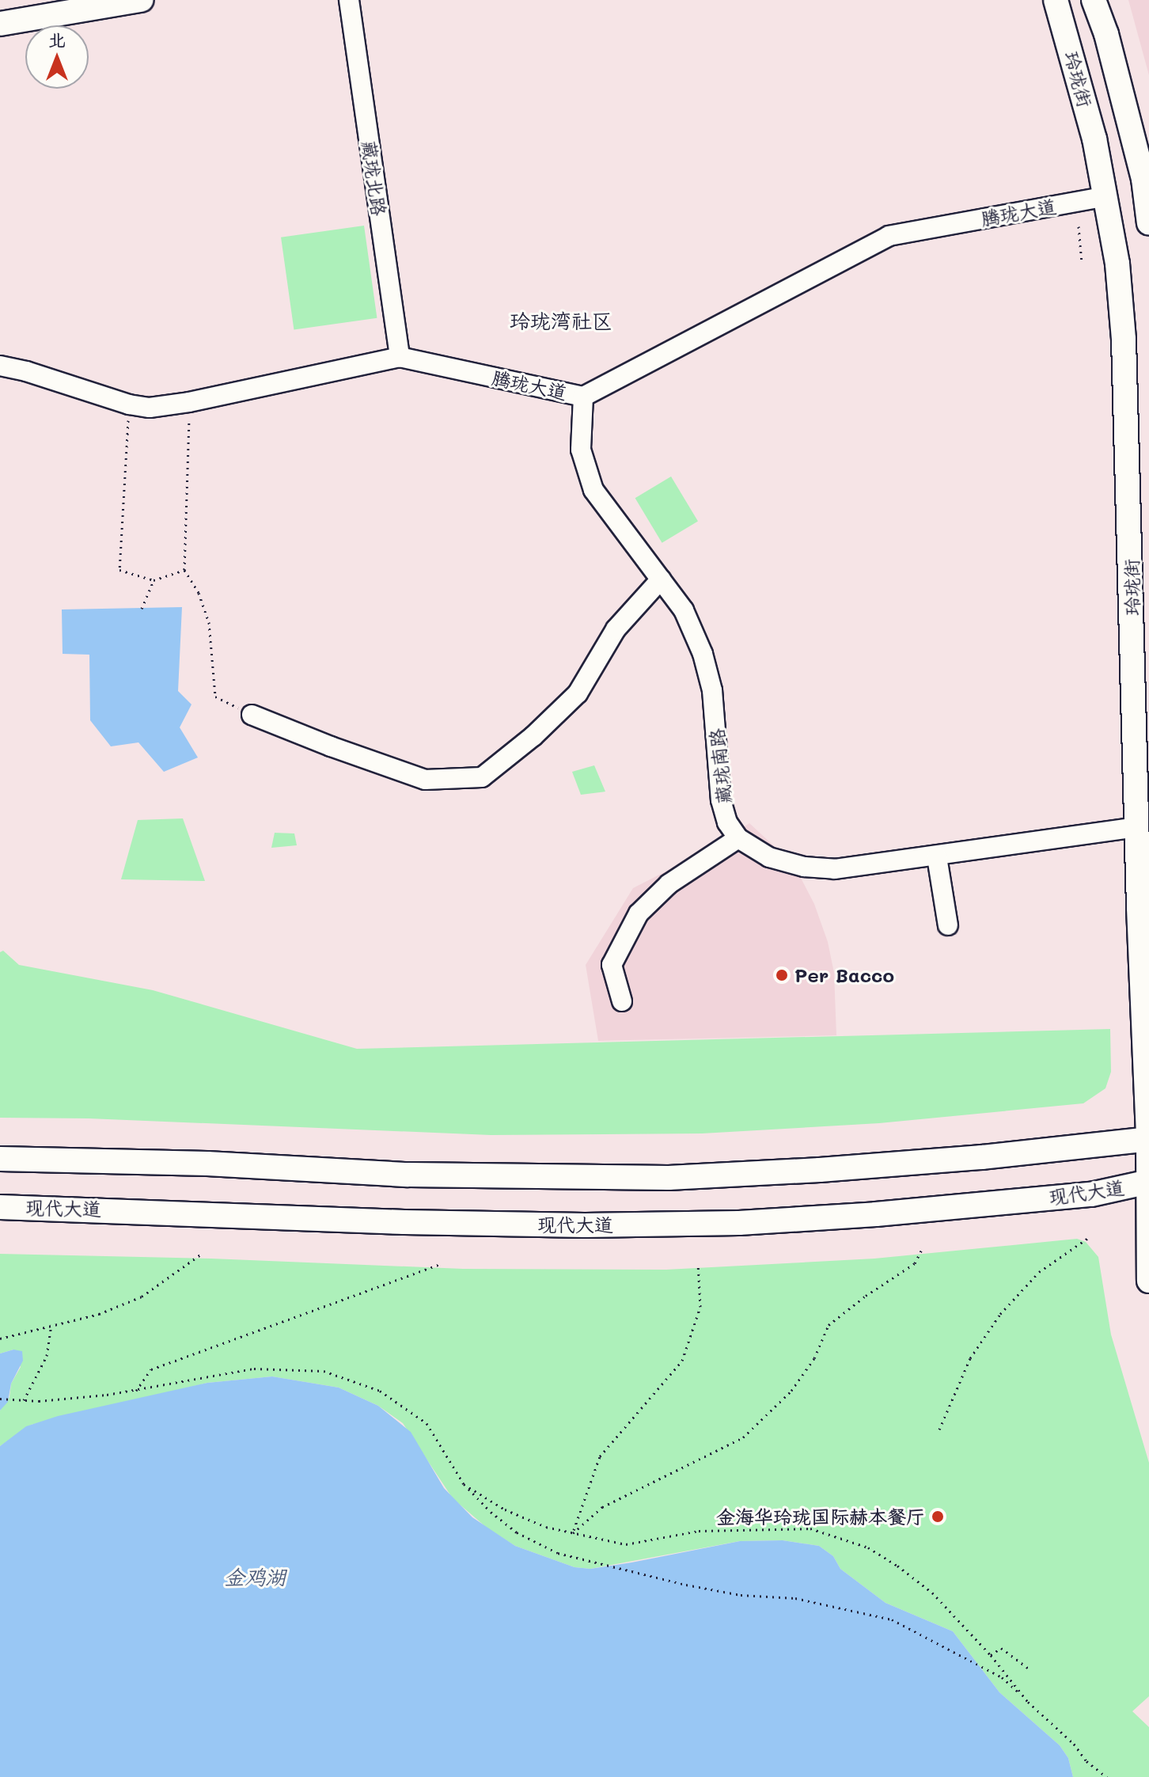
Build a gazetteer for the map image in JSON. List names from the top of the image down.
{
  "streets": {
    "main road": ["玲珑街", "现代大道"],
    "street": ["藏珑北路", "腾珑大道", "藏珑南路"]
  },
  "crossings": [
    ["玲珑街", "腾珑大道"],
    ["玲珑街", "现代大道"],
    ["藏珑北路", "腾珑大道"],
    ["腾珑大道", "藏珑南路"]
  ],
  "districts": ["玲珑湾社区"],
  "water": ["金鸡湖"],
  "places": ["Per Bacco", "金海华玲珑国际赫本餐厅"],
  "north": "top"
}
